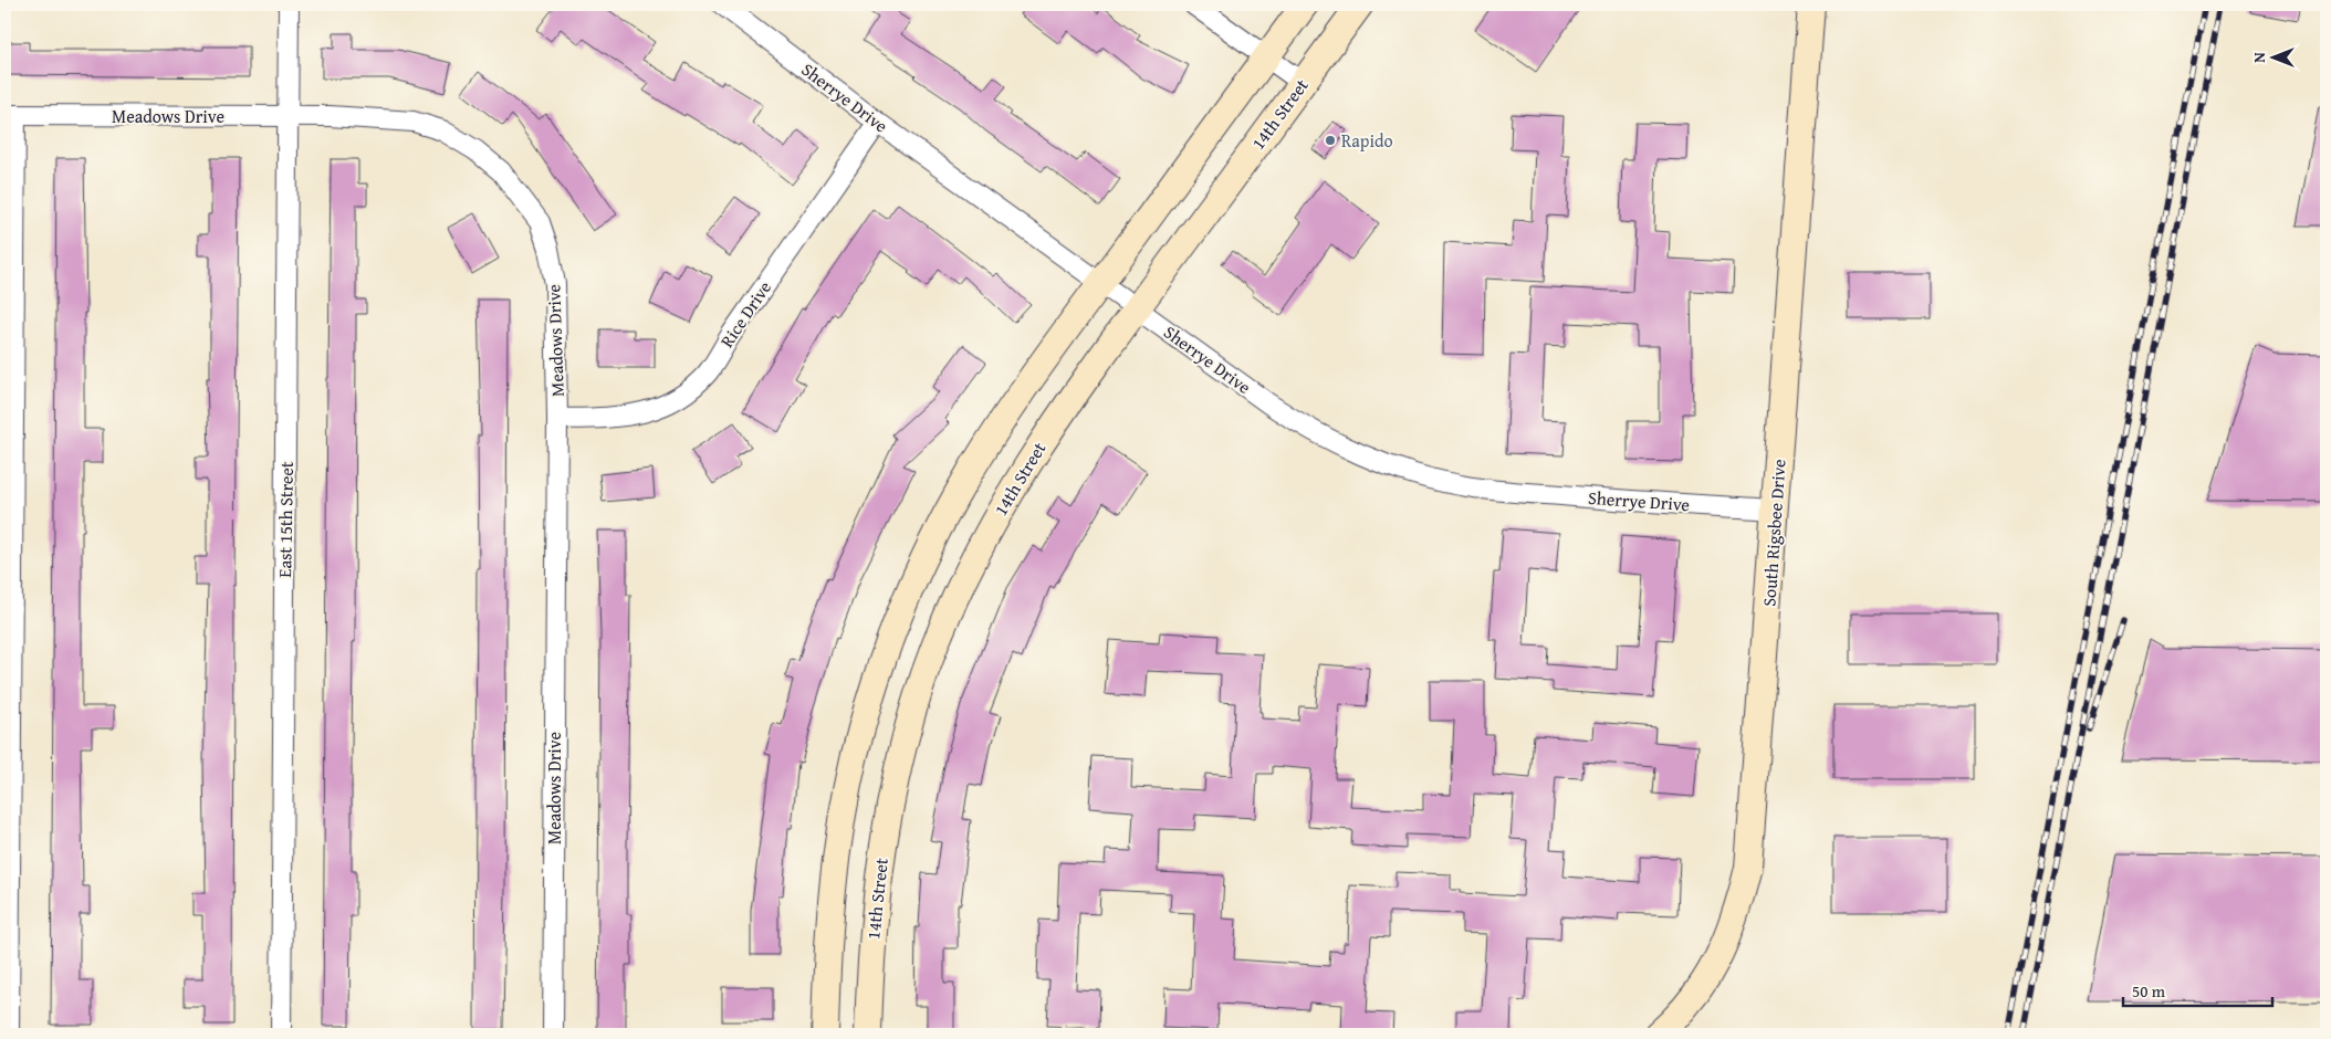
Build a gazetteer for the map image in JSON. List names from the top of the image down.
{
  "streets": {
    "main road": ["14th Street", "South Rigsbee Drive"],
    "street": [
      "Sherrye Drive",
      "Meadows Drive",
      "Rice Drive",
      "East 15th Street"
    ]
  },
  "crossings": [
    ["Sherrye Drive", "14th Street"],
    ["Sherrye Drive", "Rice Drive"],
    ["Sherrye Drive", "South Rigsbee Drive"],
    ["Meadows Drive", "Rice Drive"],
    ["Meadows Drive", "East 15th Street"]
  ],
  "places": ["Rapido"],
  "scale_bar": "50 m",
  "north": "left"
}
